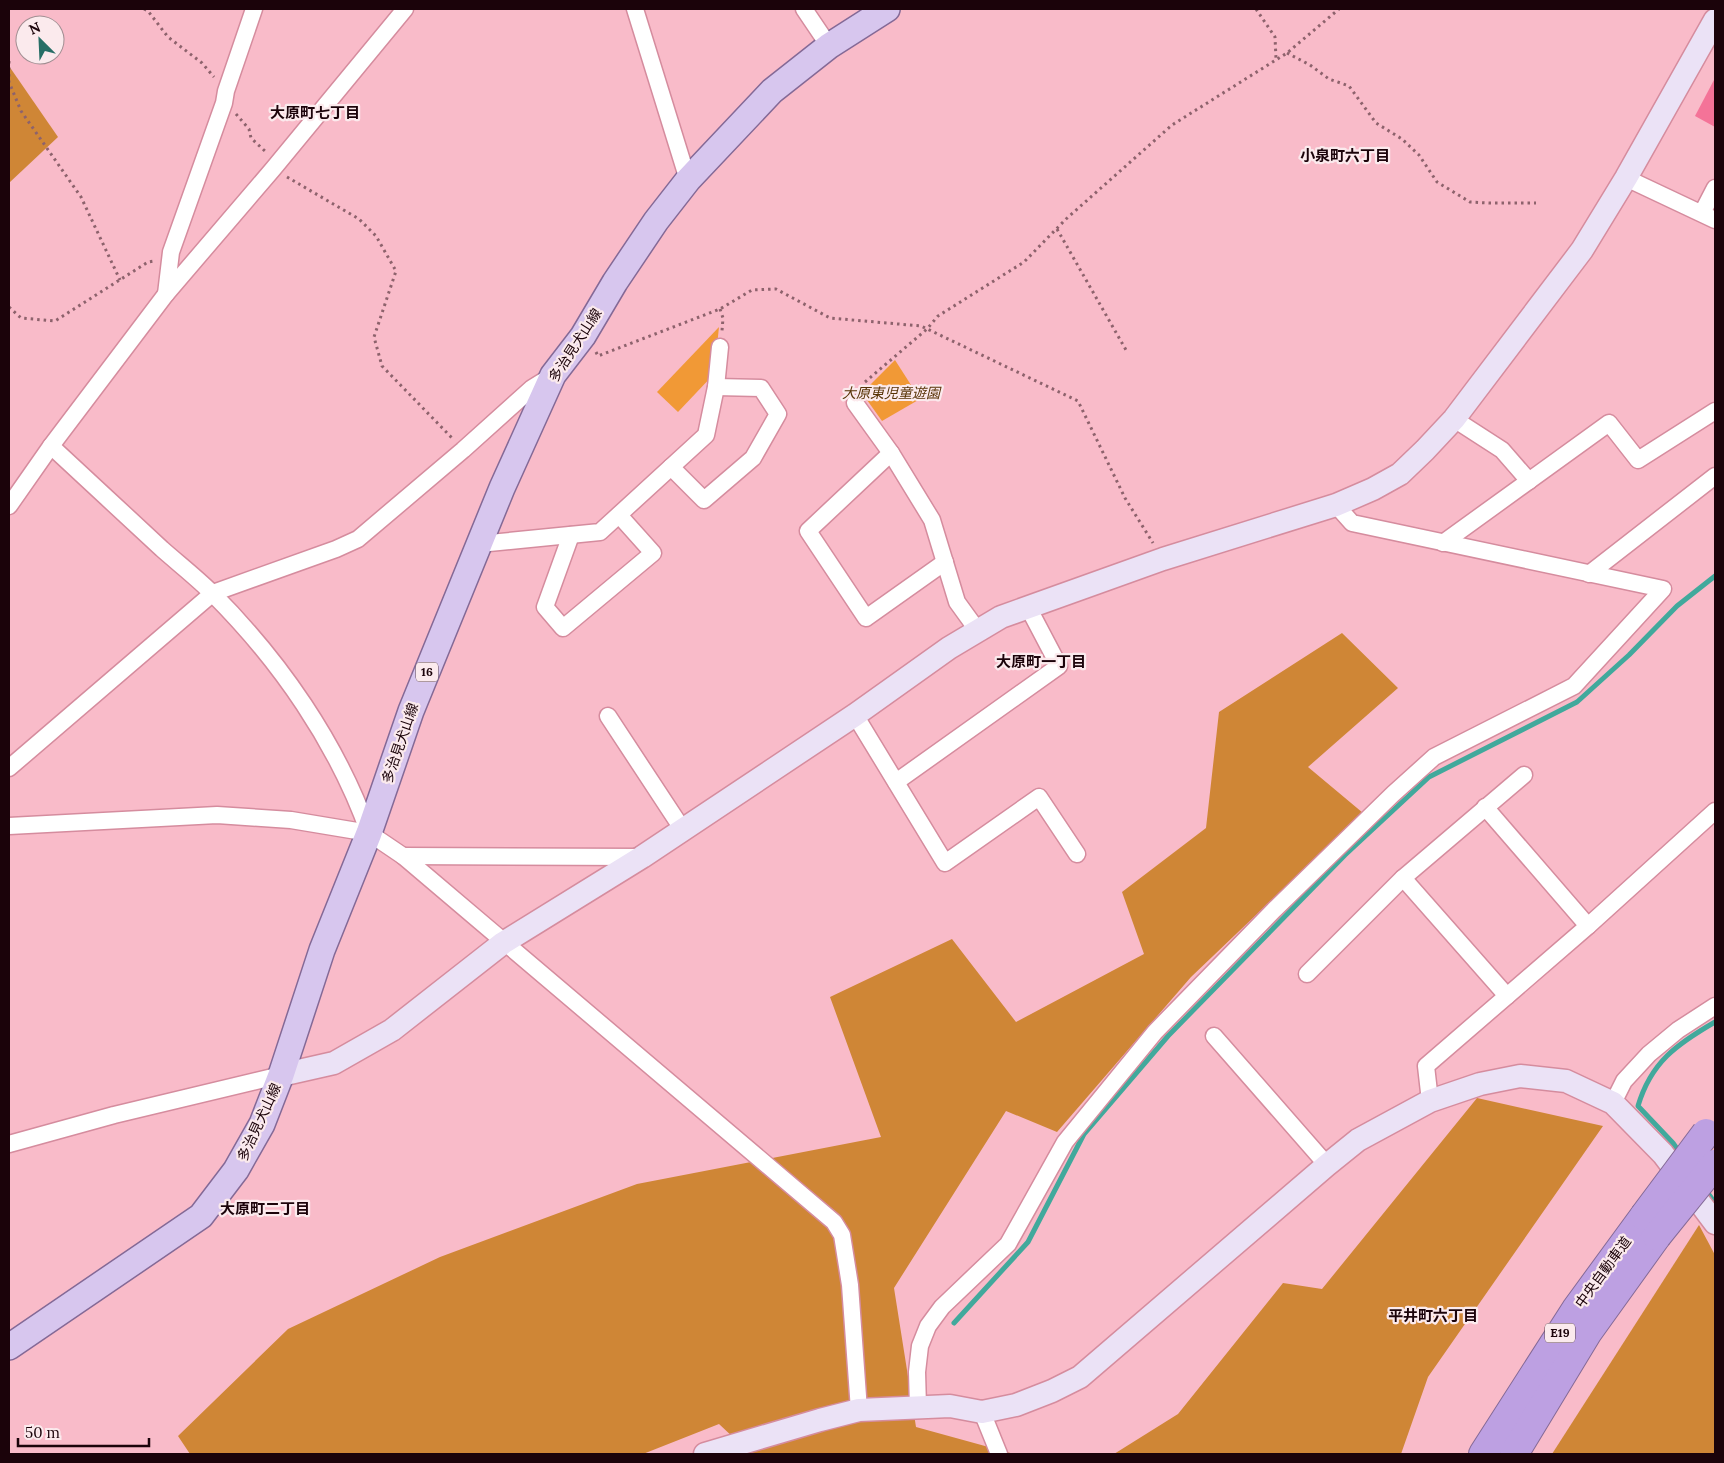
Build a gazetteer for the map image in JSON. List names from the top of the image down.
{
  "streets": {
    "highway": ["中央自動車道", "E19"],
    "main road": ["多治見犬山線", "16"]
  },
  "districts": [
    "大原町七丁目",
    "小泉町六丁目",
    "大原町一丁目",
    "大原町二丁目",
    "平井町六丁目"
  ],
  "parks": ["大原東児童遊園"],
  "scale_bar": "50 m",
  "north": "top left"
}
